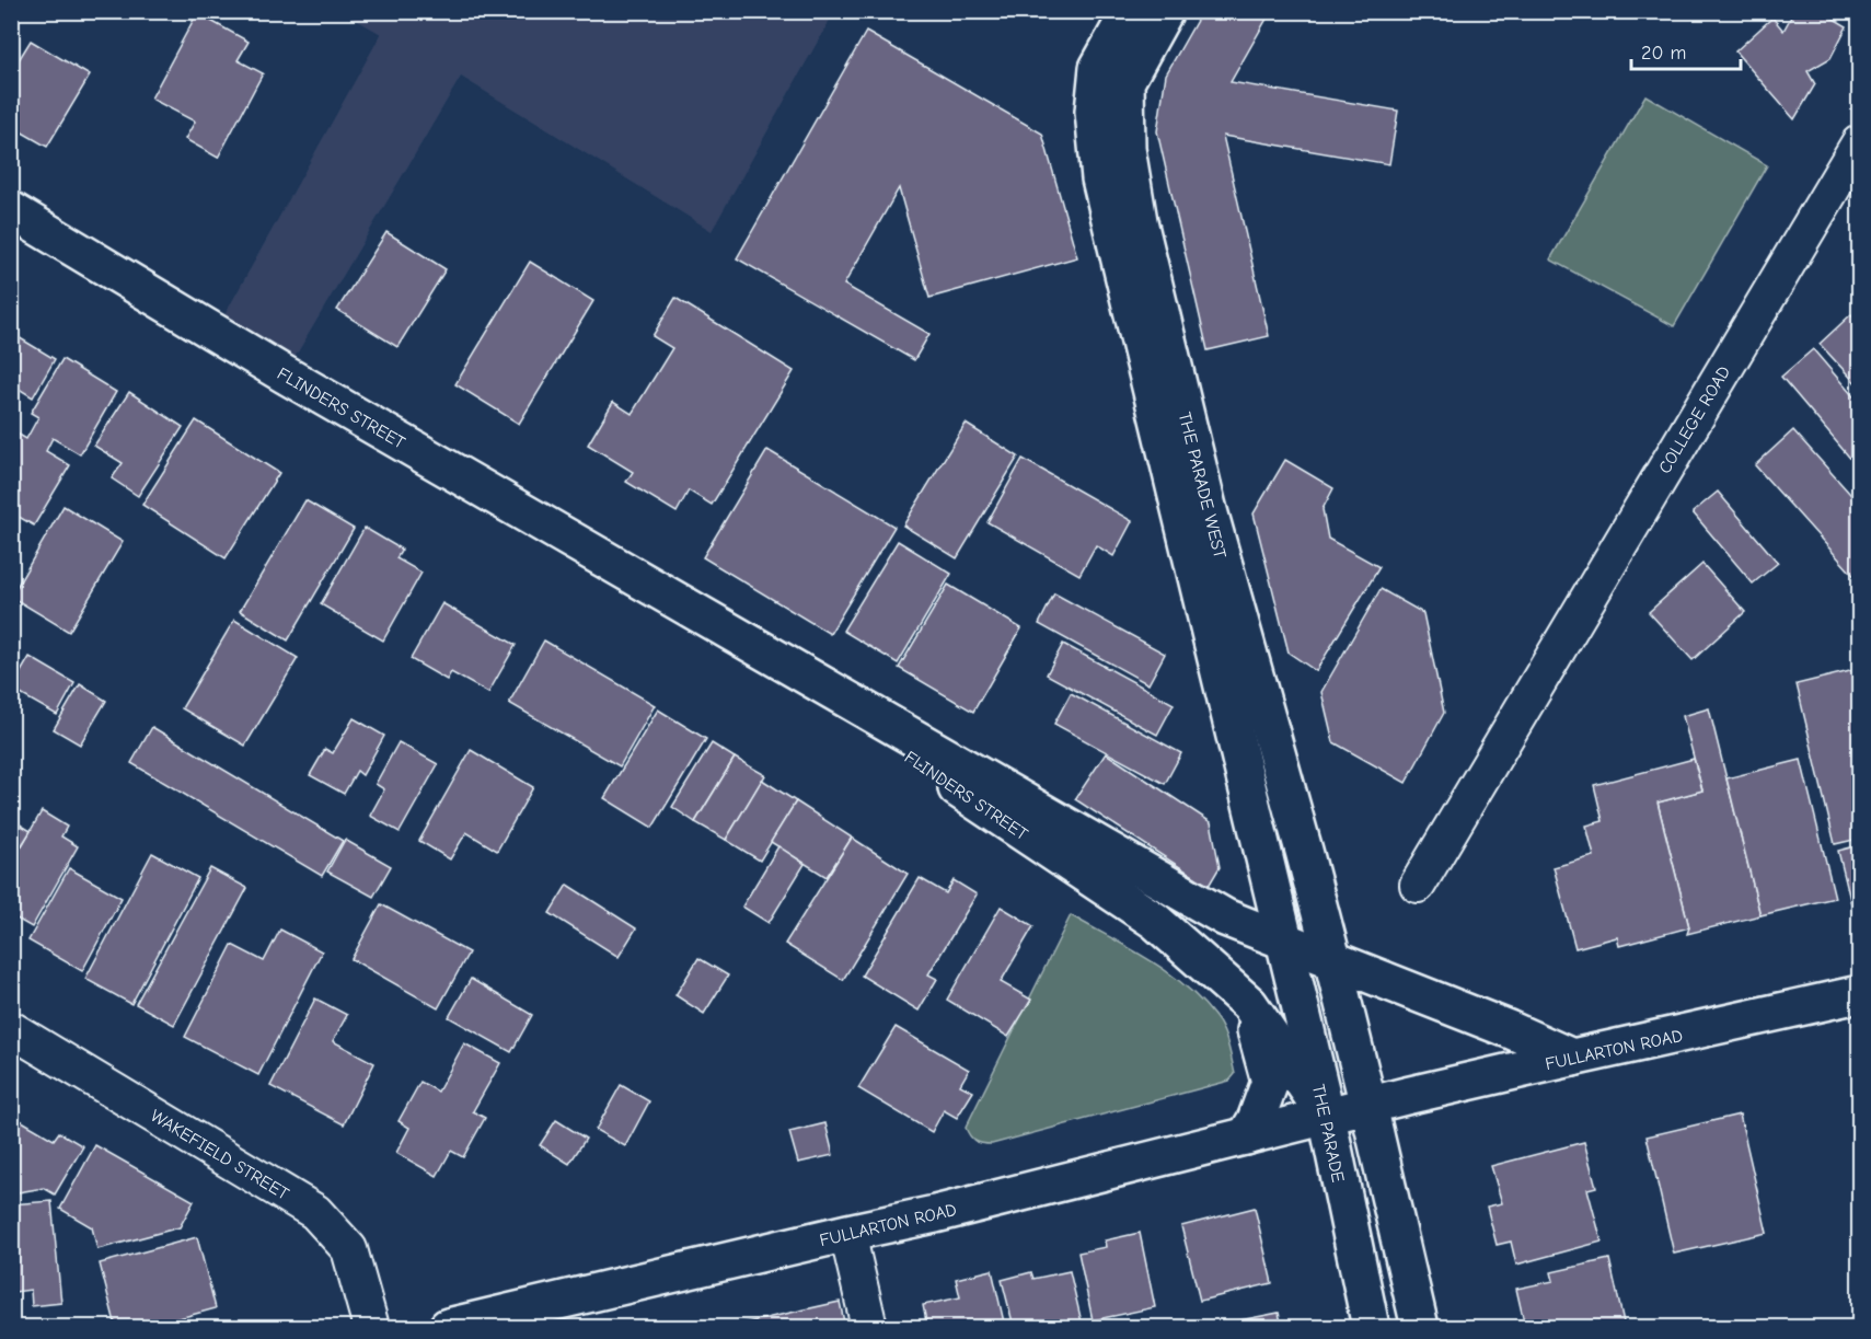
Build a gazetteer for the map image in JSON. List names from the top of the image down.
{
  "streets": {
    "main road": [
      "FLINDERS STREET",
      "THE PARADE WEST",
      "FULLARTON ROAD",
      "THE PARADE"
    ],
    "street": ["COLLEGE ROAD", "WAKEFIELD STREET"]
  },
  "crossings": [
    ["FLINDERS STREET", "THE PARADE WEST"],
    ["FLINDERS STREET", "FULLARTON ROAD"],
    ["FLINDERS STREET", "THE PARADE"],
    ["THE PARADE WEST", "THE PARADE"],
    ["FULLARTON ROAD", "THE PARADE"]
  ],
  "scale_bar": "20 m"
}
